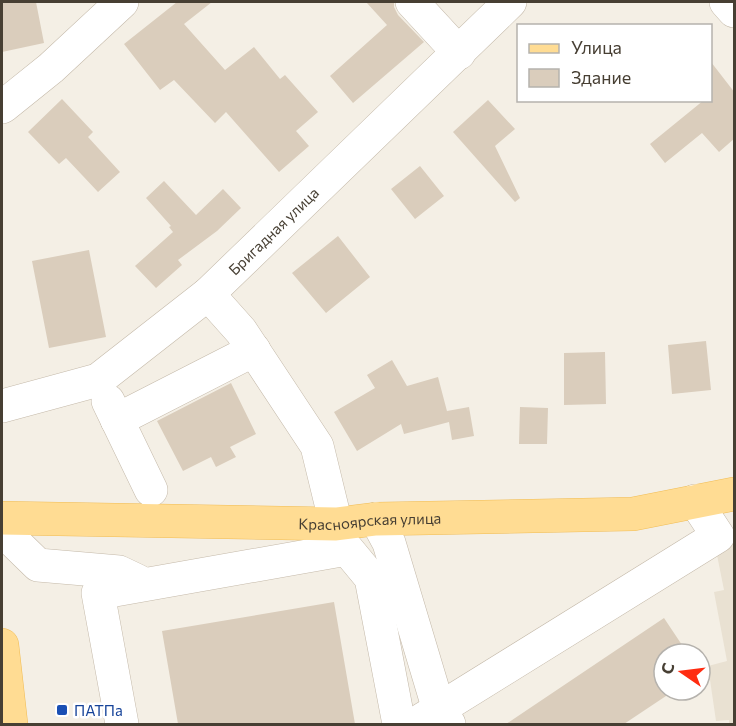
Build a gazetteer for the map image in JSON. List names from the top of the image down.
{
  "streets": {
    "main road": ["Красноярская улица"],
    "street": ["Бригадная улица"]
  },
  "places": {
    "transit": ["ПАТПа"]
  },
  "legend": ["Улица", "Здание"],
  "north": "left"
}
